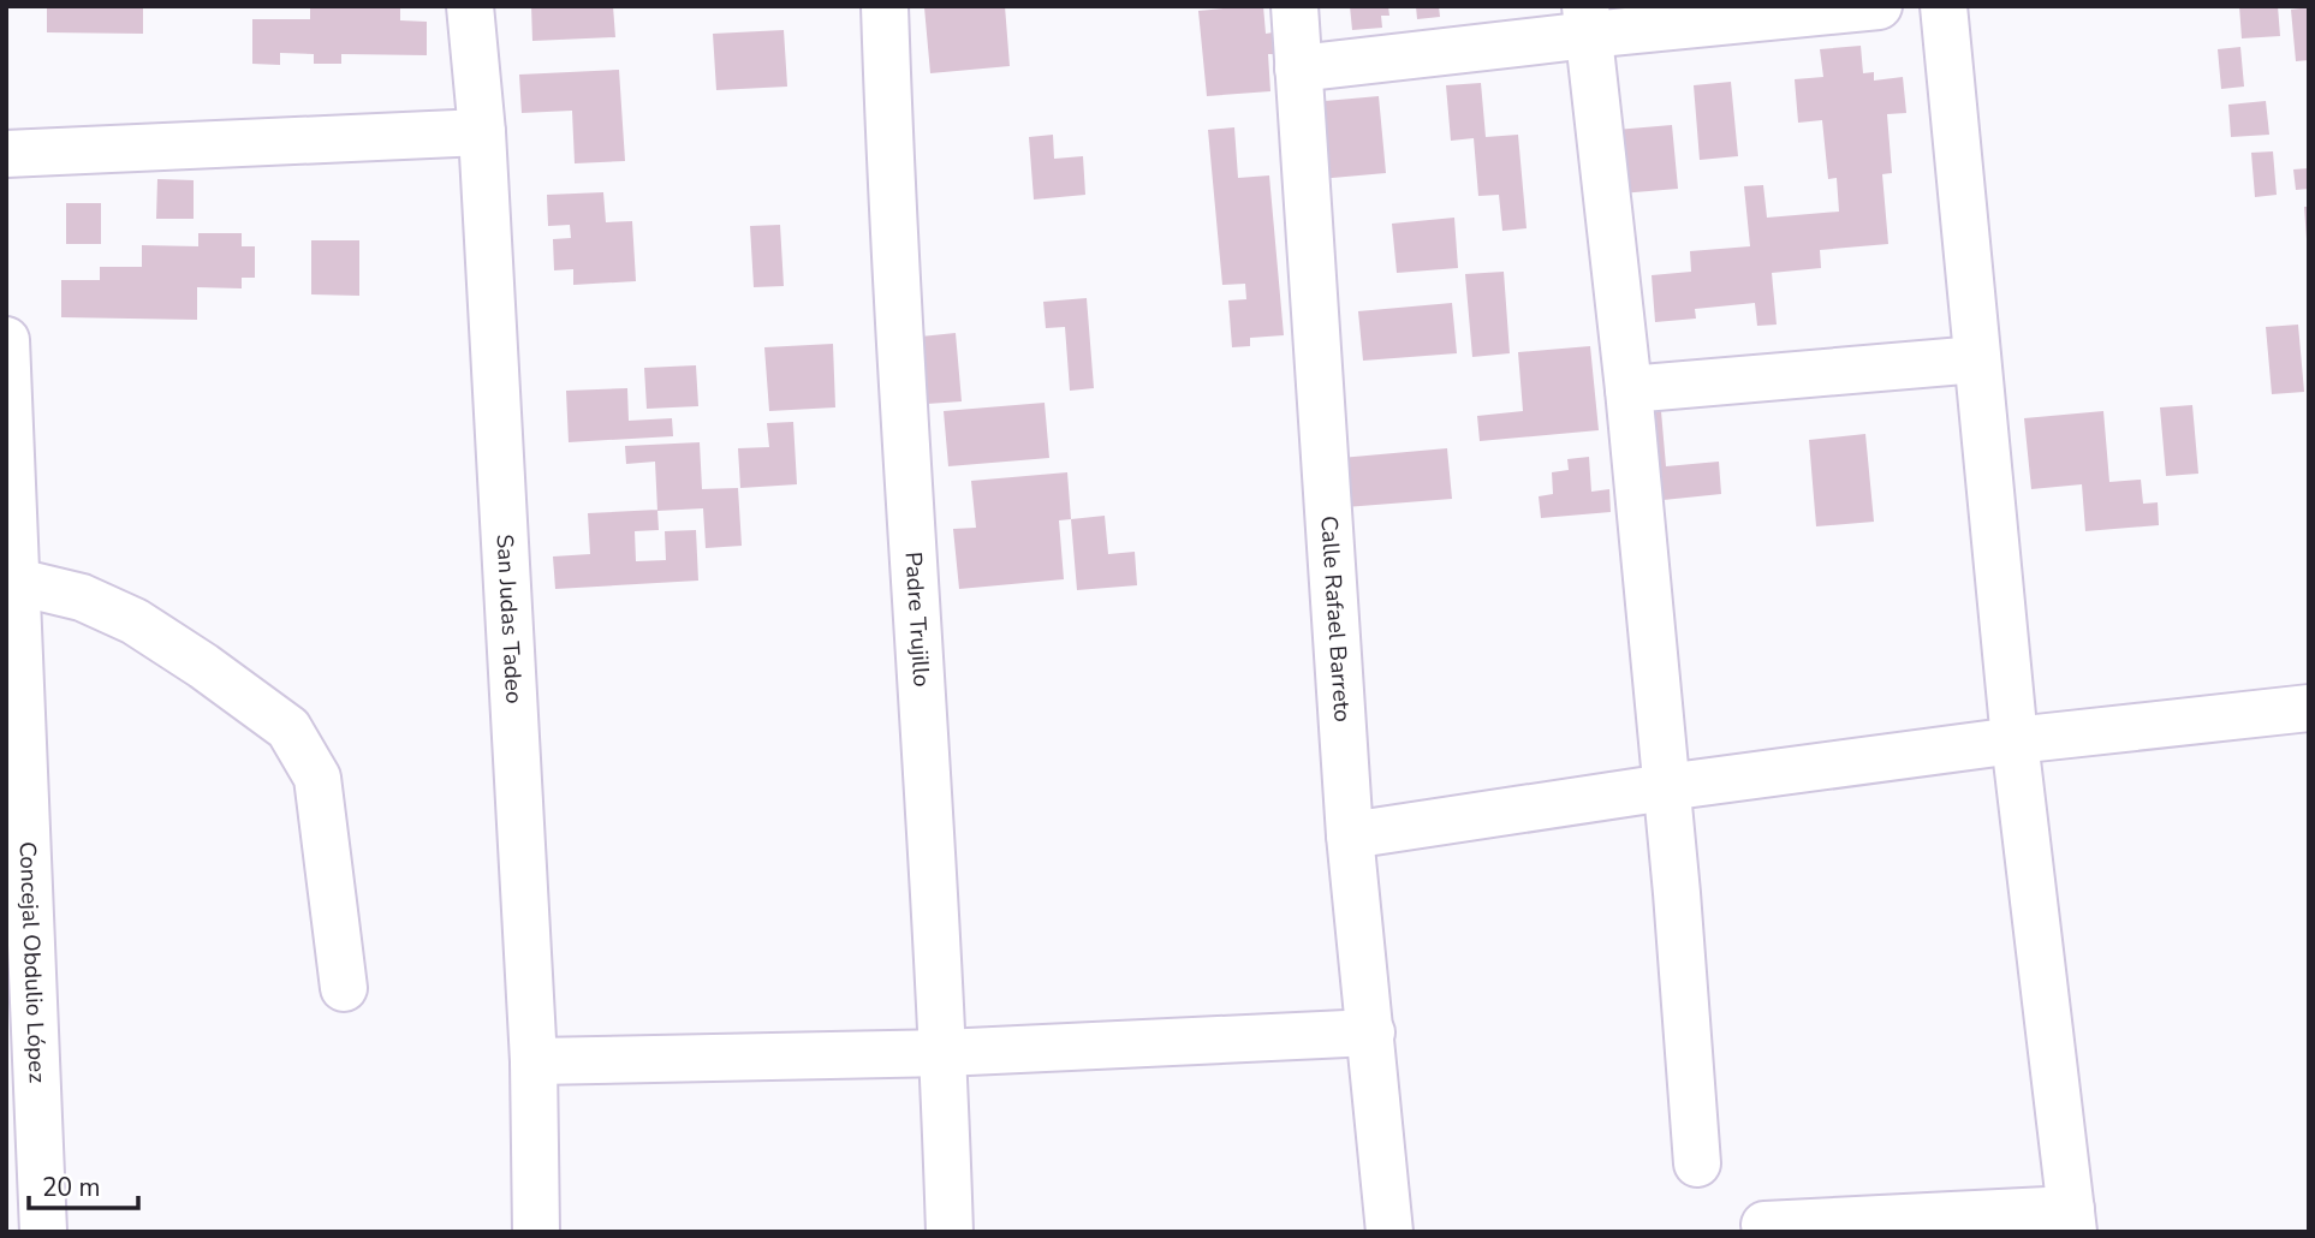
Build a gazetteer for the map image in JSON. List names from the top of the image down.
{
  "streets": {
    "street": [
      "San Judas Tadeo",
      "Padre Trujillo",
      "Calle Rafael Barreto",
      "Concejal Obdulio López"
    ]
  },
  "scale_bar": "20 m"
}
